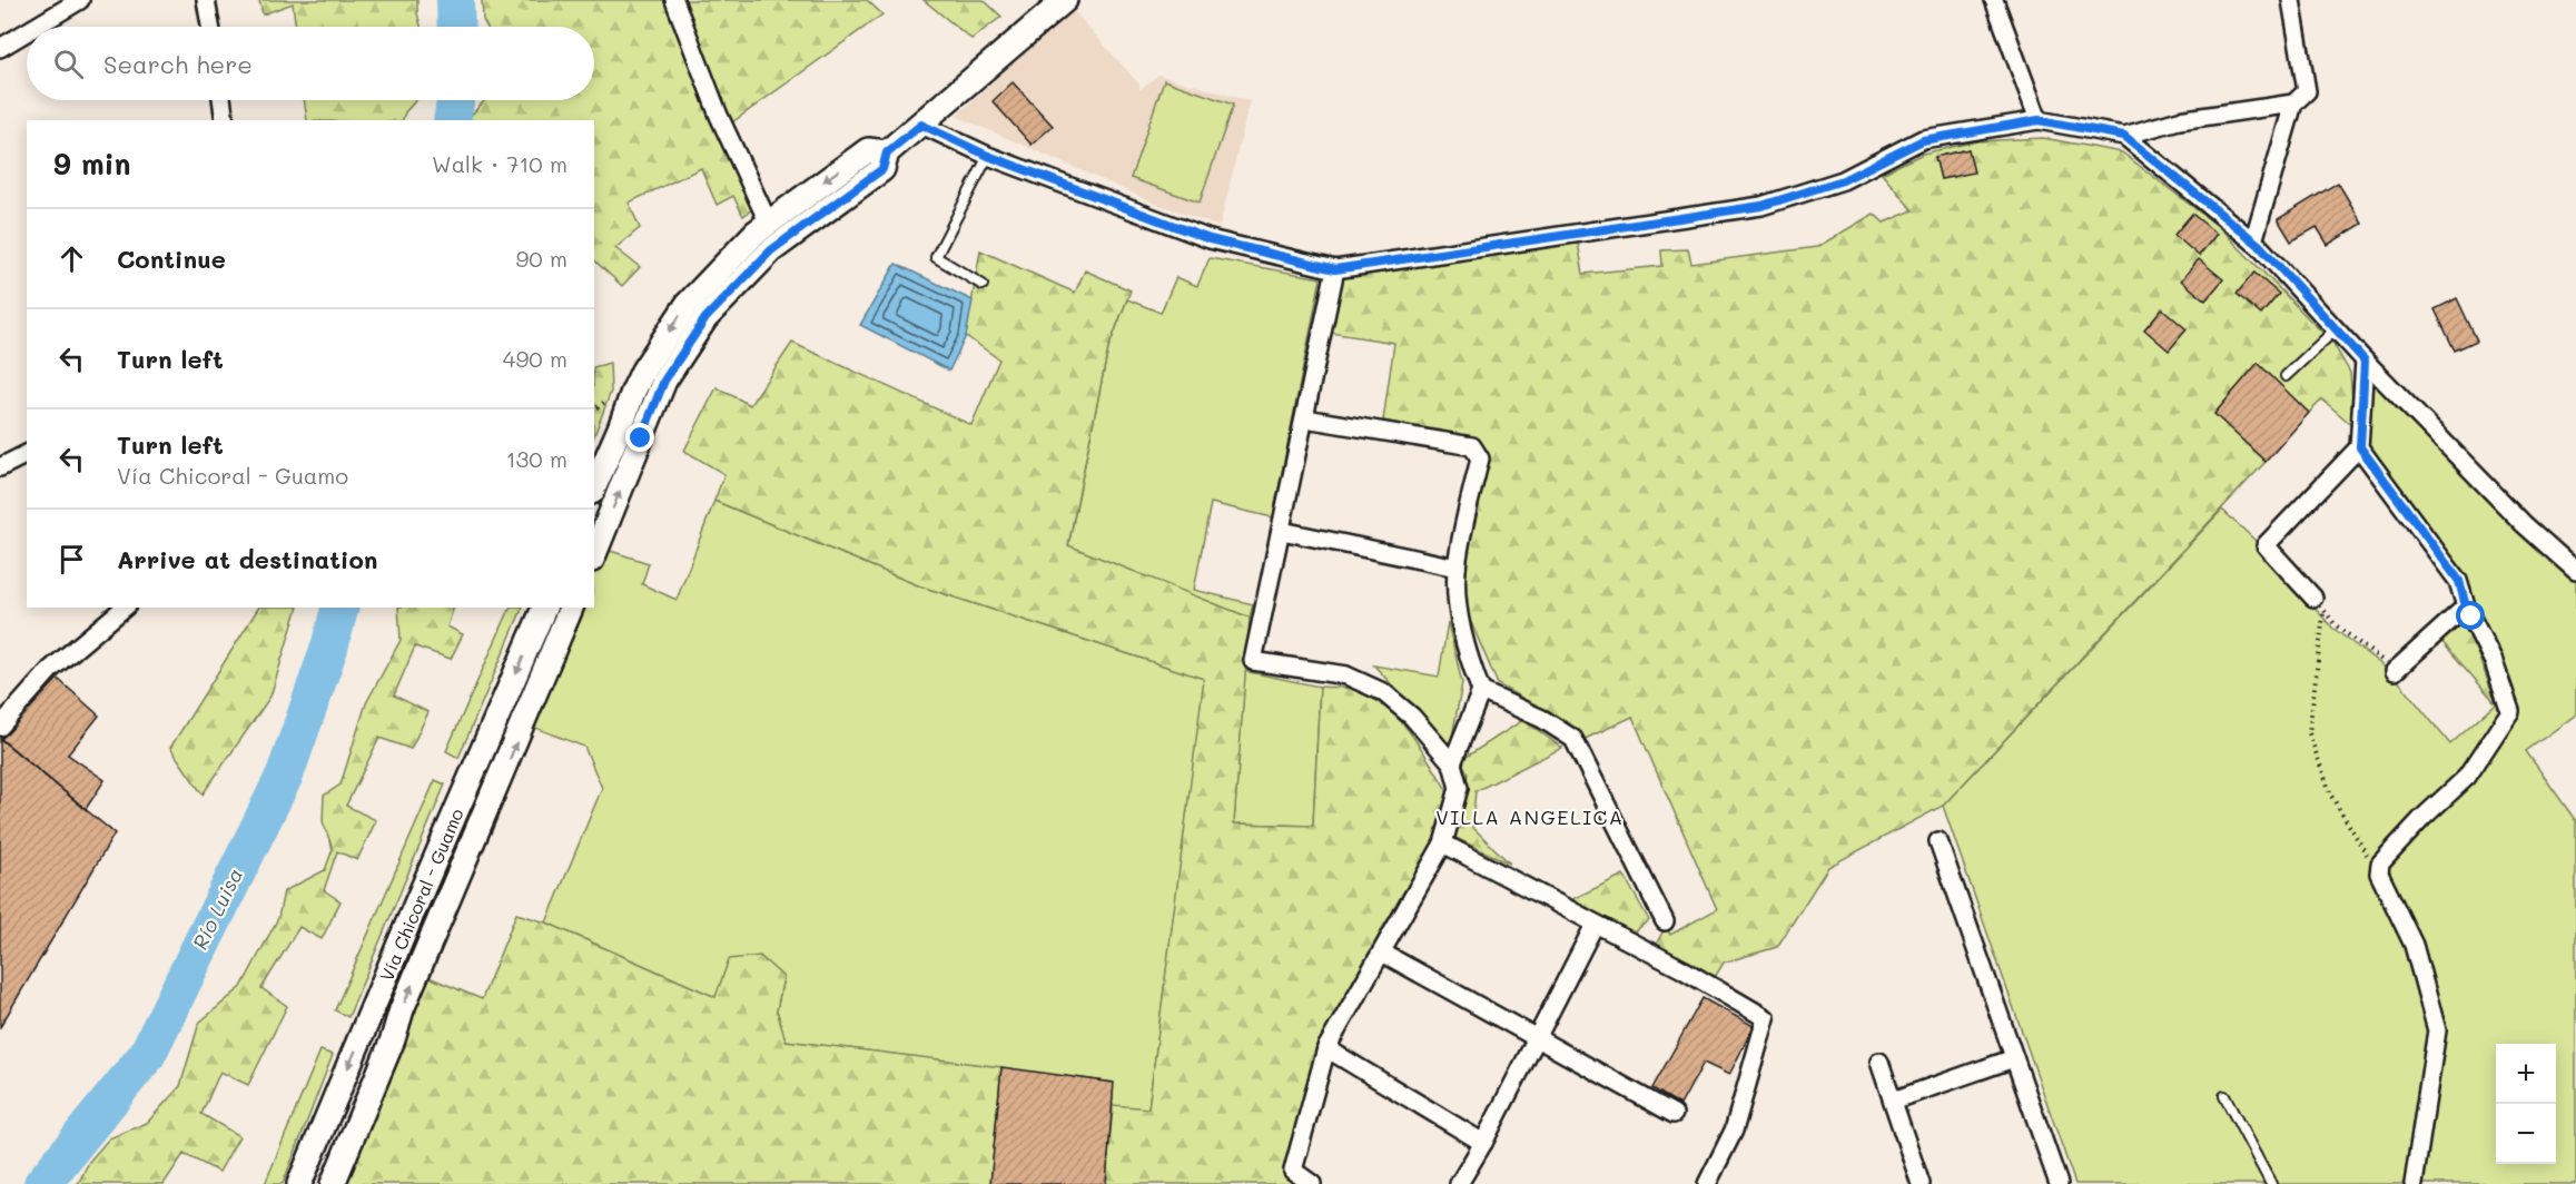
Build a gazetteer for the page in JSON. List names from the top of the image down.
{
  "streets": {
    "street": ["Vía Chicoral - Guamo"]
  },
  "districts": ["VILLA ANGELICA"],
  "water": ["Río Luisa"],
  "page": {
    "search": "Search here",
    "heading": ["9 min", "Walk · 710 m"],
    "list": [
      ["Continue", "90 m"],
      ["Turn left", "490 m"],
      ["Turn left", "Vía Chicoral - Guamo", "130 m"],
      "Arrive at destination"
    ],
    "map_buttons": ["+", "−"]
  }
}
